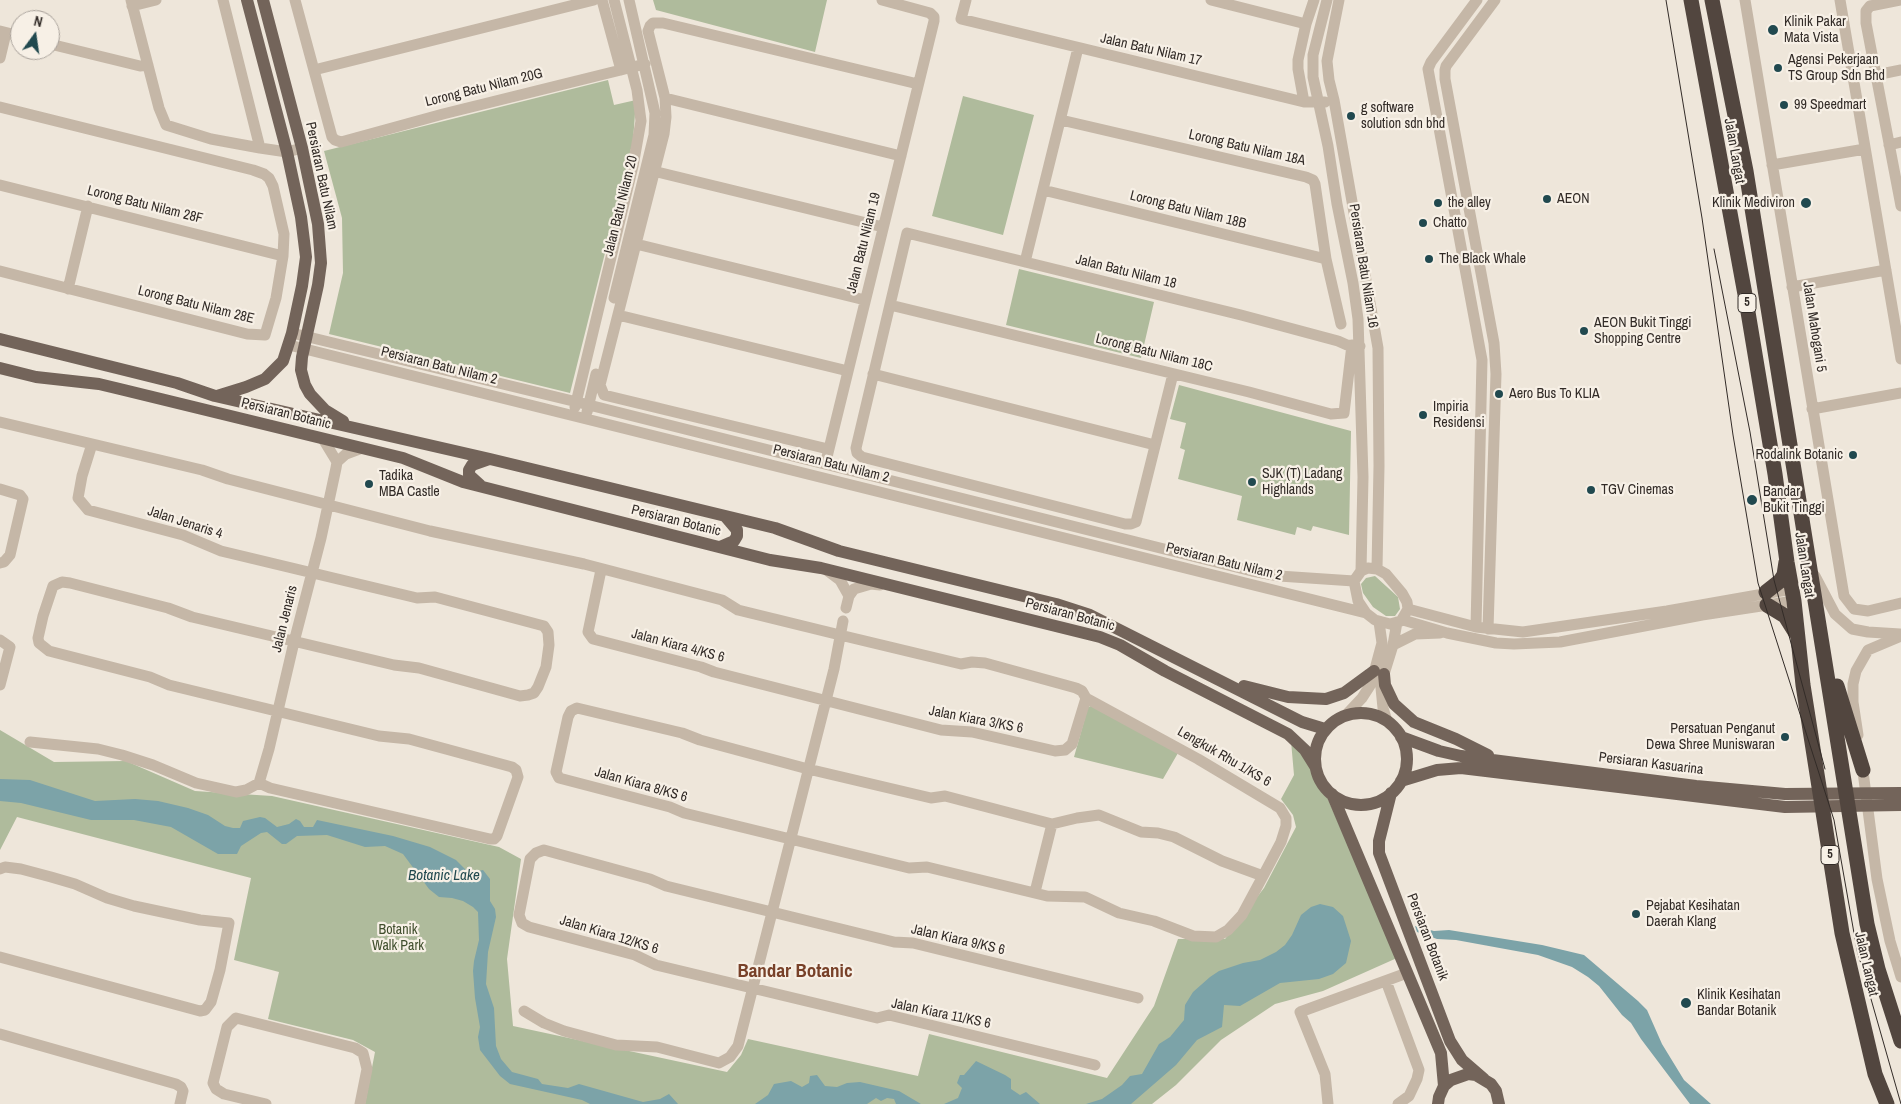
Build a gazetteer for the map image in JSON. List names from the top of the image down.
{
  "streets": {
    "highway": ["Jalan Langat", "5"],
    "main road": [
      "Persiaran Batu Nilam",
      "Persiaran Botanic",
      "Persiaran Kasuarina",
      "Persiaran Botanik"
    ],
    "street": [
      "Jalan Batu Nilam 17",
      "Lorong Batu Nilam 20G",
      "Lorong Batu Nilam 18A",
      "Lorong Batu Nilam 28F",
      "Jalan Batu Nilam 20",
      "Lorong Batu Nilam 18B",
      "Jalan Batu Nilam 19",
      "Persiaran Batu Nilam 16",
      "Jalan Batu Nilam 18",
      "Lorong Batu Nilam 28E",
      "Jalan Mahogani 5",
      "Lorong Batu Nilam 18C",
      "Persiaran Batu Nilam 2",
      "Jalan Jenaris 4",
      "Jalan Jenaris",
      "Jalan Kiara 4/KS 6",
      "Jalan Kiara 3/KS 6",
      "Lengkuk Rhu 1/KS 6",
      "Jalan Kiara 8/KS 6",
      "Jalan Kiara 12/KS 6",
      "Jalan Kiara 9/KS 6",
      "Jalan Kiara 11/KS 6"
    ]
  },
  "crossings": [
    ["Jalan Batu Nilam 17", "Persiaran Batu Nilam 16"],
    ["Lorong Batu Nilam 20G", "Jalan Batu Nilam 20"],
    ["Lorong Batu Nilam 18A", "Lorong Batu Nilam 18B"],
    ["Jalan Langat", "5"],
    ["Persiaran Batu Nilam", "Persiaran Batu Nilam 2"],
    ["Persiaran Batu Nilam", "Persiaran Botanic"],
    ["Lorong Batu Nilam 28F", "Lorong Batu Nilam 28E"],
    ["Jalan Batu Nilam 20", "Persiaran Batu Nilam 2"],
    ["Jalan Batu Nilam 19", "Persiaran Batu Nilam 2"],
    ["Persiaran Batu Nilam 16", "Jalan Batu Nilam 18"],
    ["Persiaran Batu Nilam 16", "Lorong Batu Nilam 18C"],
    ["Persiaran Batu Nilam 16", "Persiaran Batu Nilam 2"],
    ["Jalan Batu Nilam 18", "Lorong Batu Nilam 18C"],
    ["Persiaran Botanic", "Persiaran Kasuarina"],
    ["Persiaran Botanic", "Persiaran Botanik"],
    ["Jalan Jenaris 4", "Jalan Jenaris"],
    ["Jalan Jenaris 4", "Lengkuk Rhu 1/KS 6"],
    ["Jalan Jenaris", "Lengkuk Rhu 1/KS 6"],
    ["Jalan Kiara 4/KS 6", "Jalan Kiara 3/KS 6"],
    ["Jalan Kiara 4/KS 6", "Lengkuk Rhu 1/KS 6"],
    ["Jalan Kiara 3/KS 6", "Lengkuk Rhu 1/KS 6"],
    ["Lengkuk Rhu 1/KS 6", "Jalan Kiara 8/KS 6"],
    ["Persiaran Kasuarina", "Persiaran Botanik"],
    ["Jalan Kiara 12/KS 6", "Jalan Kiara 9/KS 6"],
    ["Jalan Kiara 12/KS 6", "Jalan Kiara 11/KS 6"]
  ],
  "districts": ["Bandar Botanic"],
  "water": ["Botanic Lake"],
  "parks": ["Botanik Walk Park"],
  "places": [
    "Klinik Pakar Mata Vista",
    "Agensi Pekerjaan TS Group Sdn Bhd",
    "99 Speedmart",
    "g software solution sdn bhd",
    "AEON",
    "the alley",
    "Klinik Mediviron",
    "Chatto",
    "The Black Whale",
    "AEON Bukit Tinggi Shopping Centre",
    "Aero Bus To KLIA",
    "Impiria Residensi",
    "Rodalink Botanic",
    "SJK (T) Ladang Highlands",
    "Tadika MBA Castle",
    "TGV Cinemas",
    "Bandar Bukit Tinggi",
    "Persatuan Penganut Dewa Shree Muniswaran",
    "Pejabat Kesihatan Daerah Klang",
    "Klinik Kesihatan Bandar Botanik"
  ],
  "north": "top"
}
